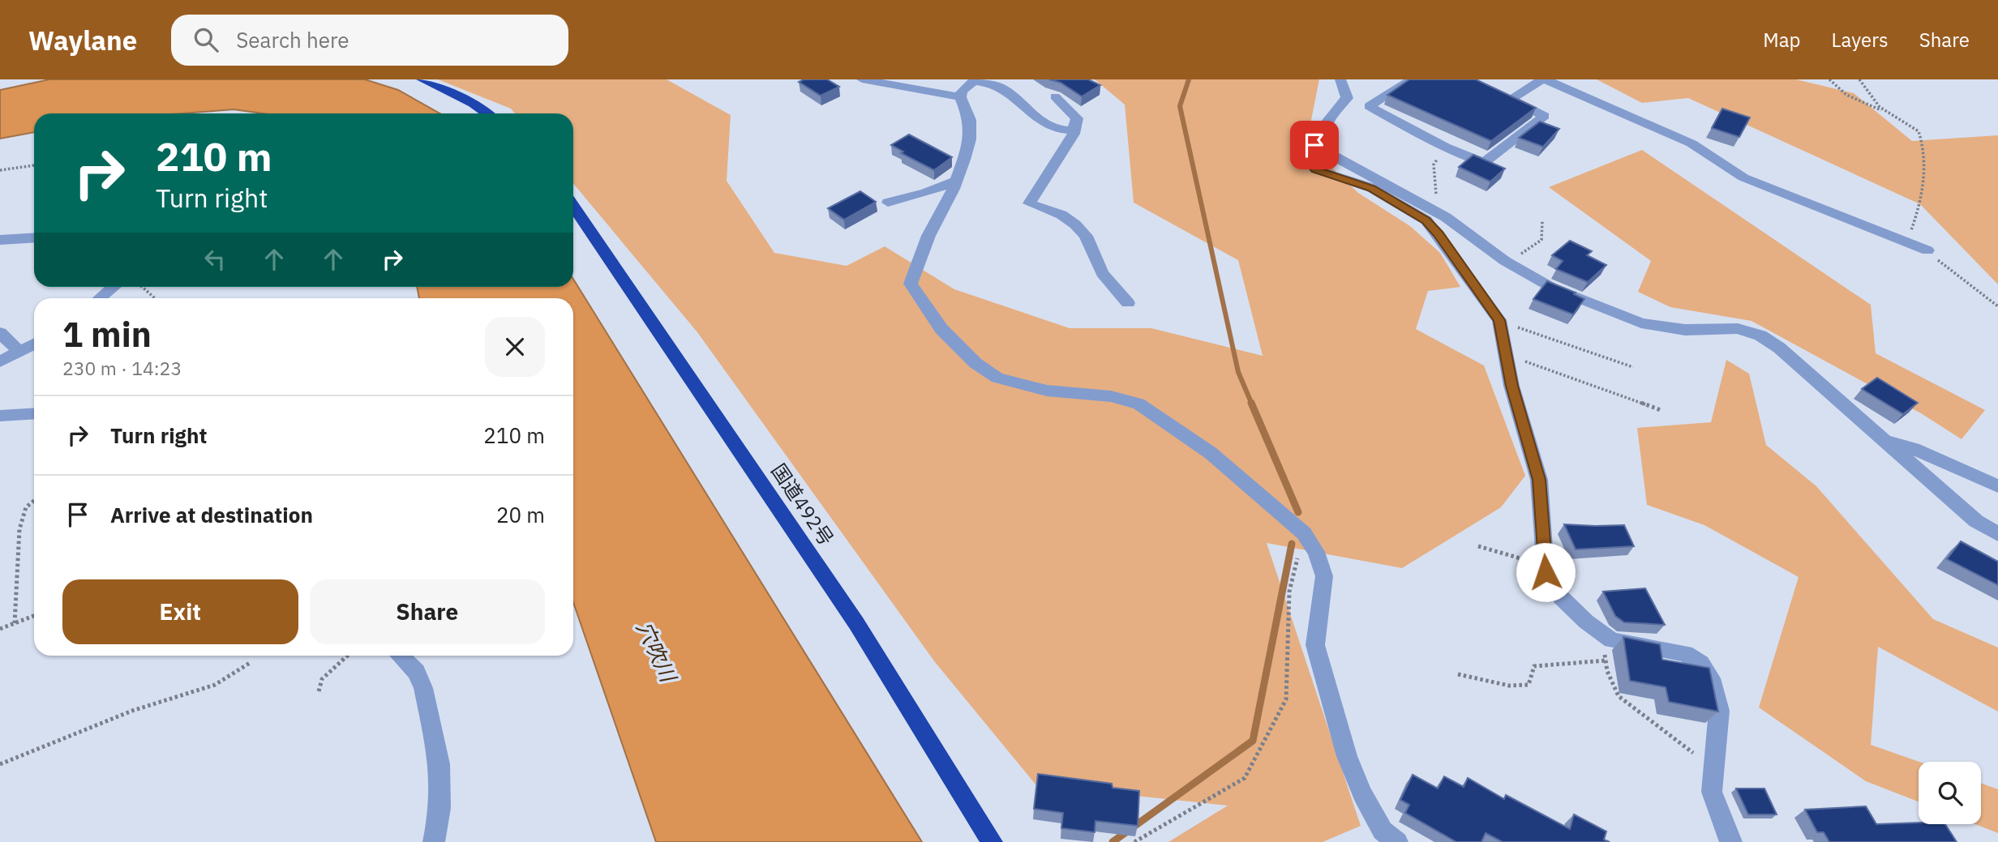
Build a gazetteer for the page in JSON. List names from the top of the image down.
{
  "streets": {
    "highway": ["国道492号"]
  },
  "water": ["穴吹川"],
  "page": {
    "header": "Waylane",
    "search": "Search here",
    "nav": ["Map", "Layers", "Share"],
    "turn": ["210 m", "Turn right"],
    "heading": ["1 min", "230 m · 14:23"],
    "list": [
      {
        "name": "Turn right",
        "value": "210 m"
      },
      {
        "name": "Arrive at destination",
        "value": "20 m"
      }
    ],
    "buttons": ["Exit", "Share"]
  }
}
